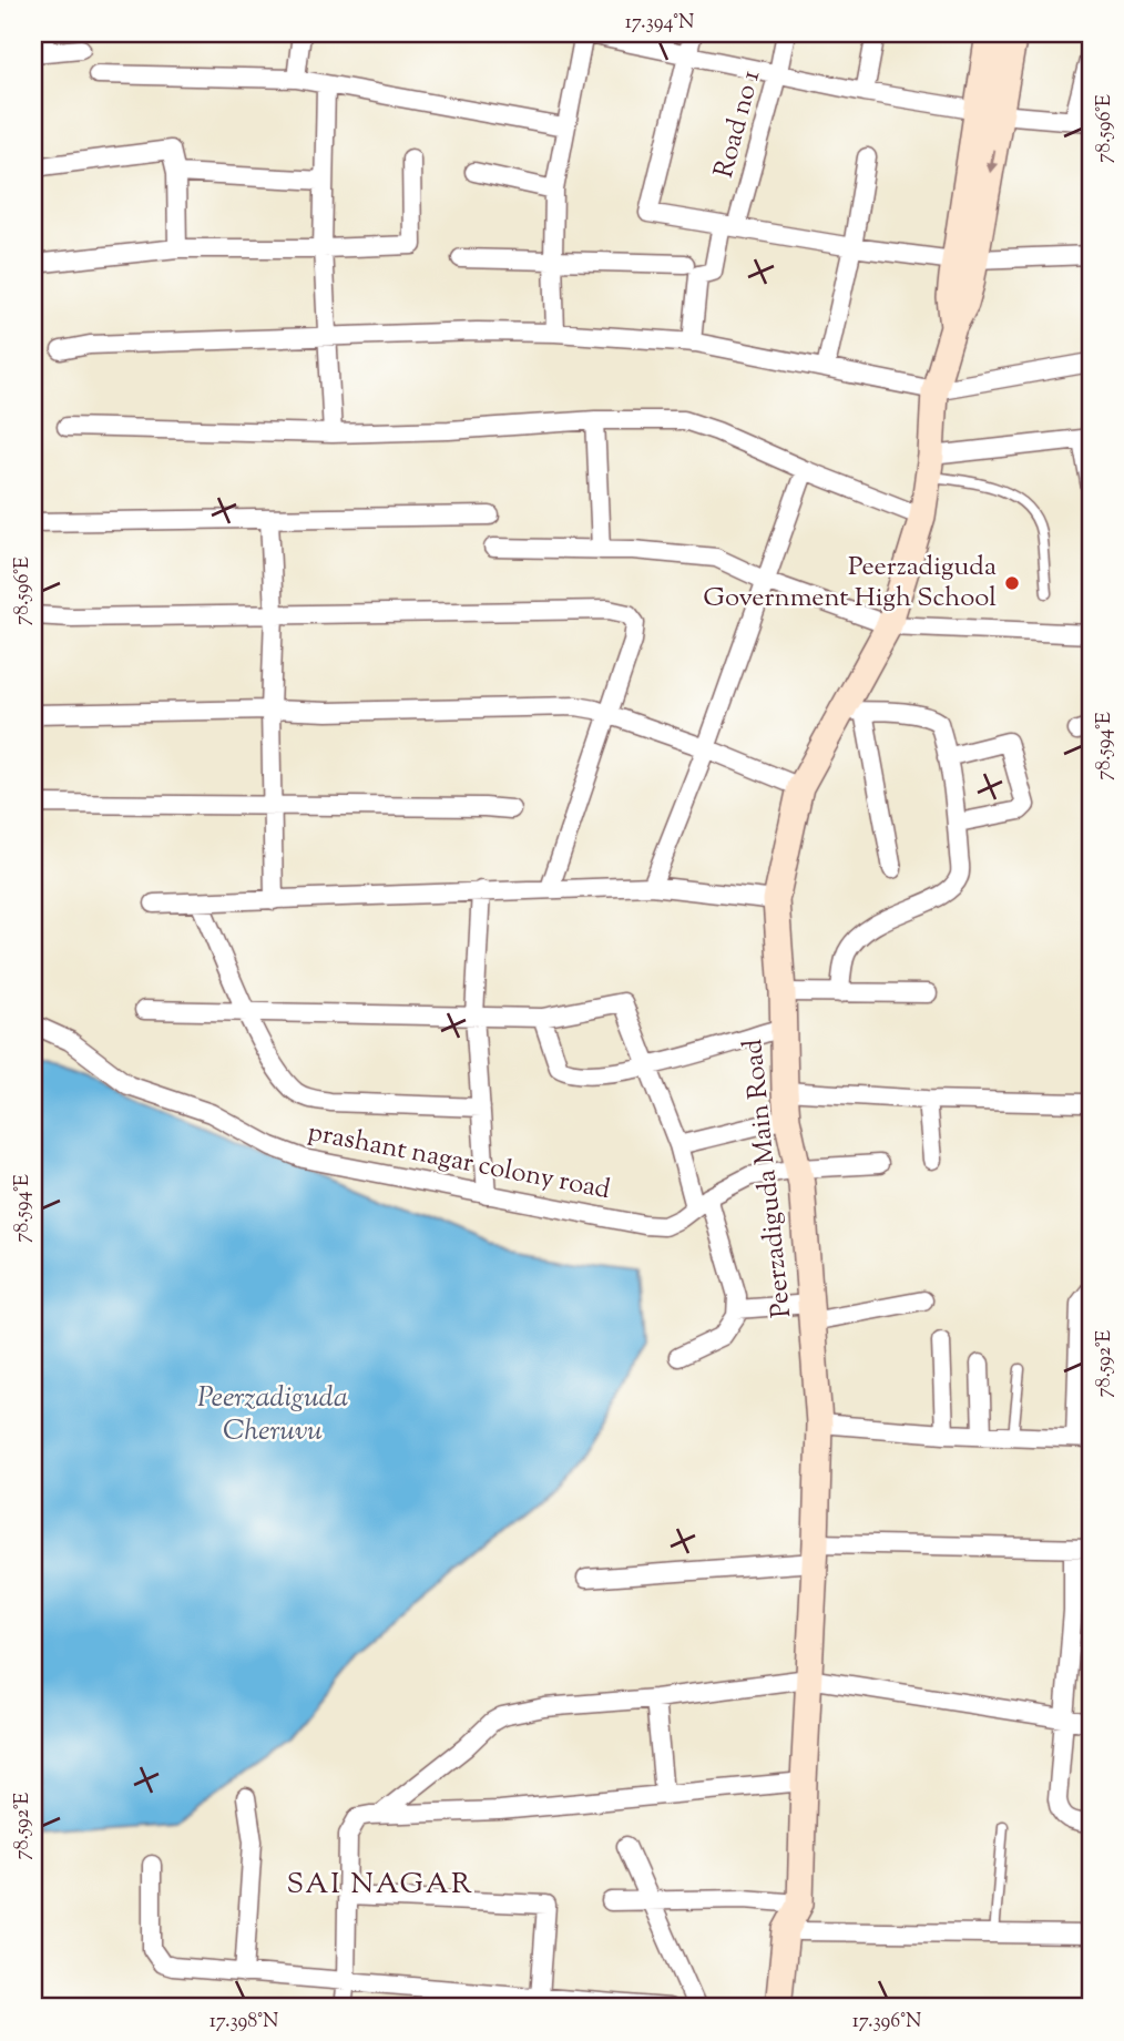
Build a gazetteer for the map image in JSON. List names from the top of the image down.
{
  "streets": {
    "street": ["Road no 1", "prashant nagar colony road", "Peerzadiguda Main Road"]
  },
  "crossings": [
    ["prashant nagar colony road", "Peerzadiguda Main Road"]
  ],
  "districts": ["SAI NAGAR"],
  "water": ["Peerzadiguda Cheruvu"],
  "places": ["Peerzadiguda Government High School"],
  "coordinates": [
    "17.394°N",
    "78.596°E",
    "78.594°E",
    "78.592°E",
    "17.398°N",
    "17.396°N"
  ]
}
